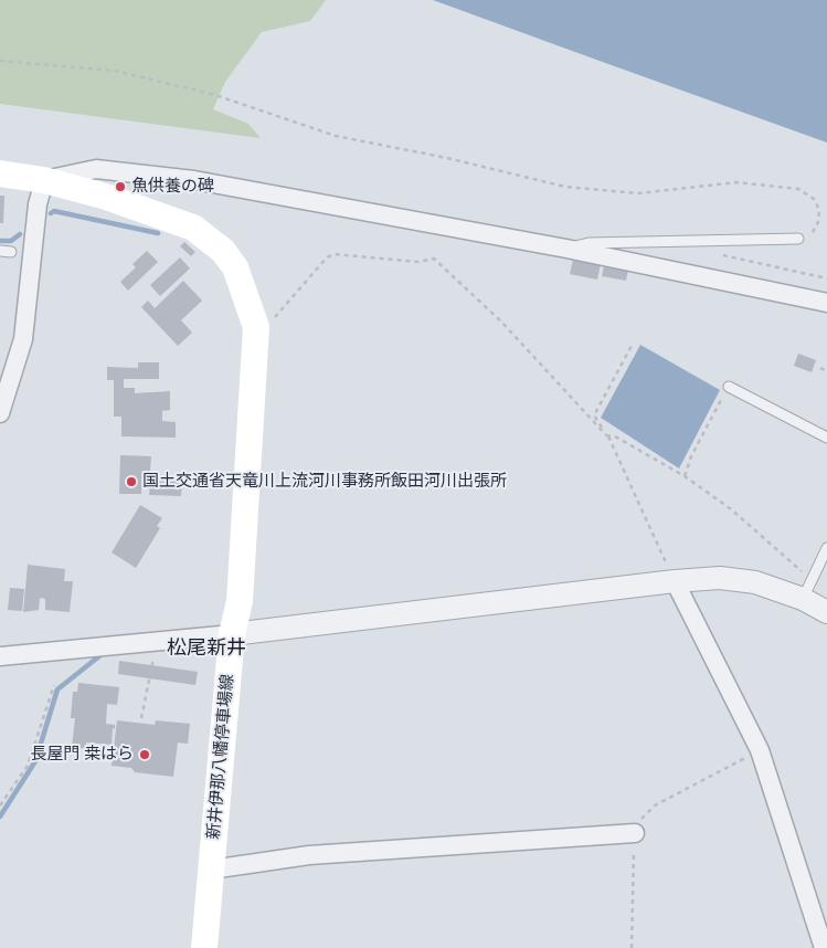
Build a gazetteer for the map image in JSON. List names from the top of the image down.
{
  "streets": {
    "main road": ["新井伊那八幡停車場線"]
  },
  "districts": ["松尾新井"],
  "places": ["魚供養の碑", "国土交通省天竜川上流河川事務所飯田河川出張所", "長屋門 桒はら"]
}
